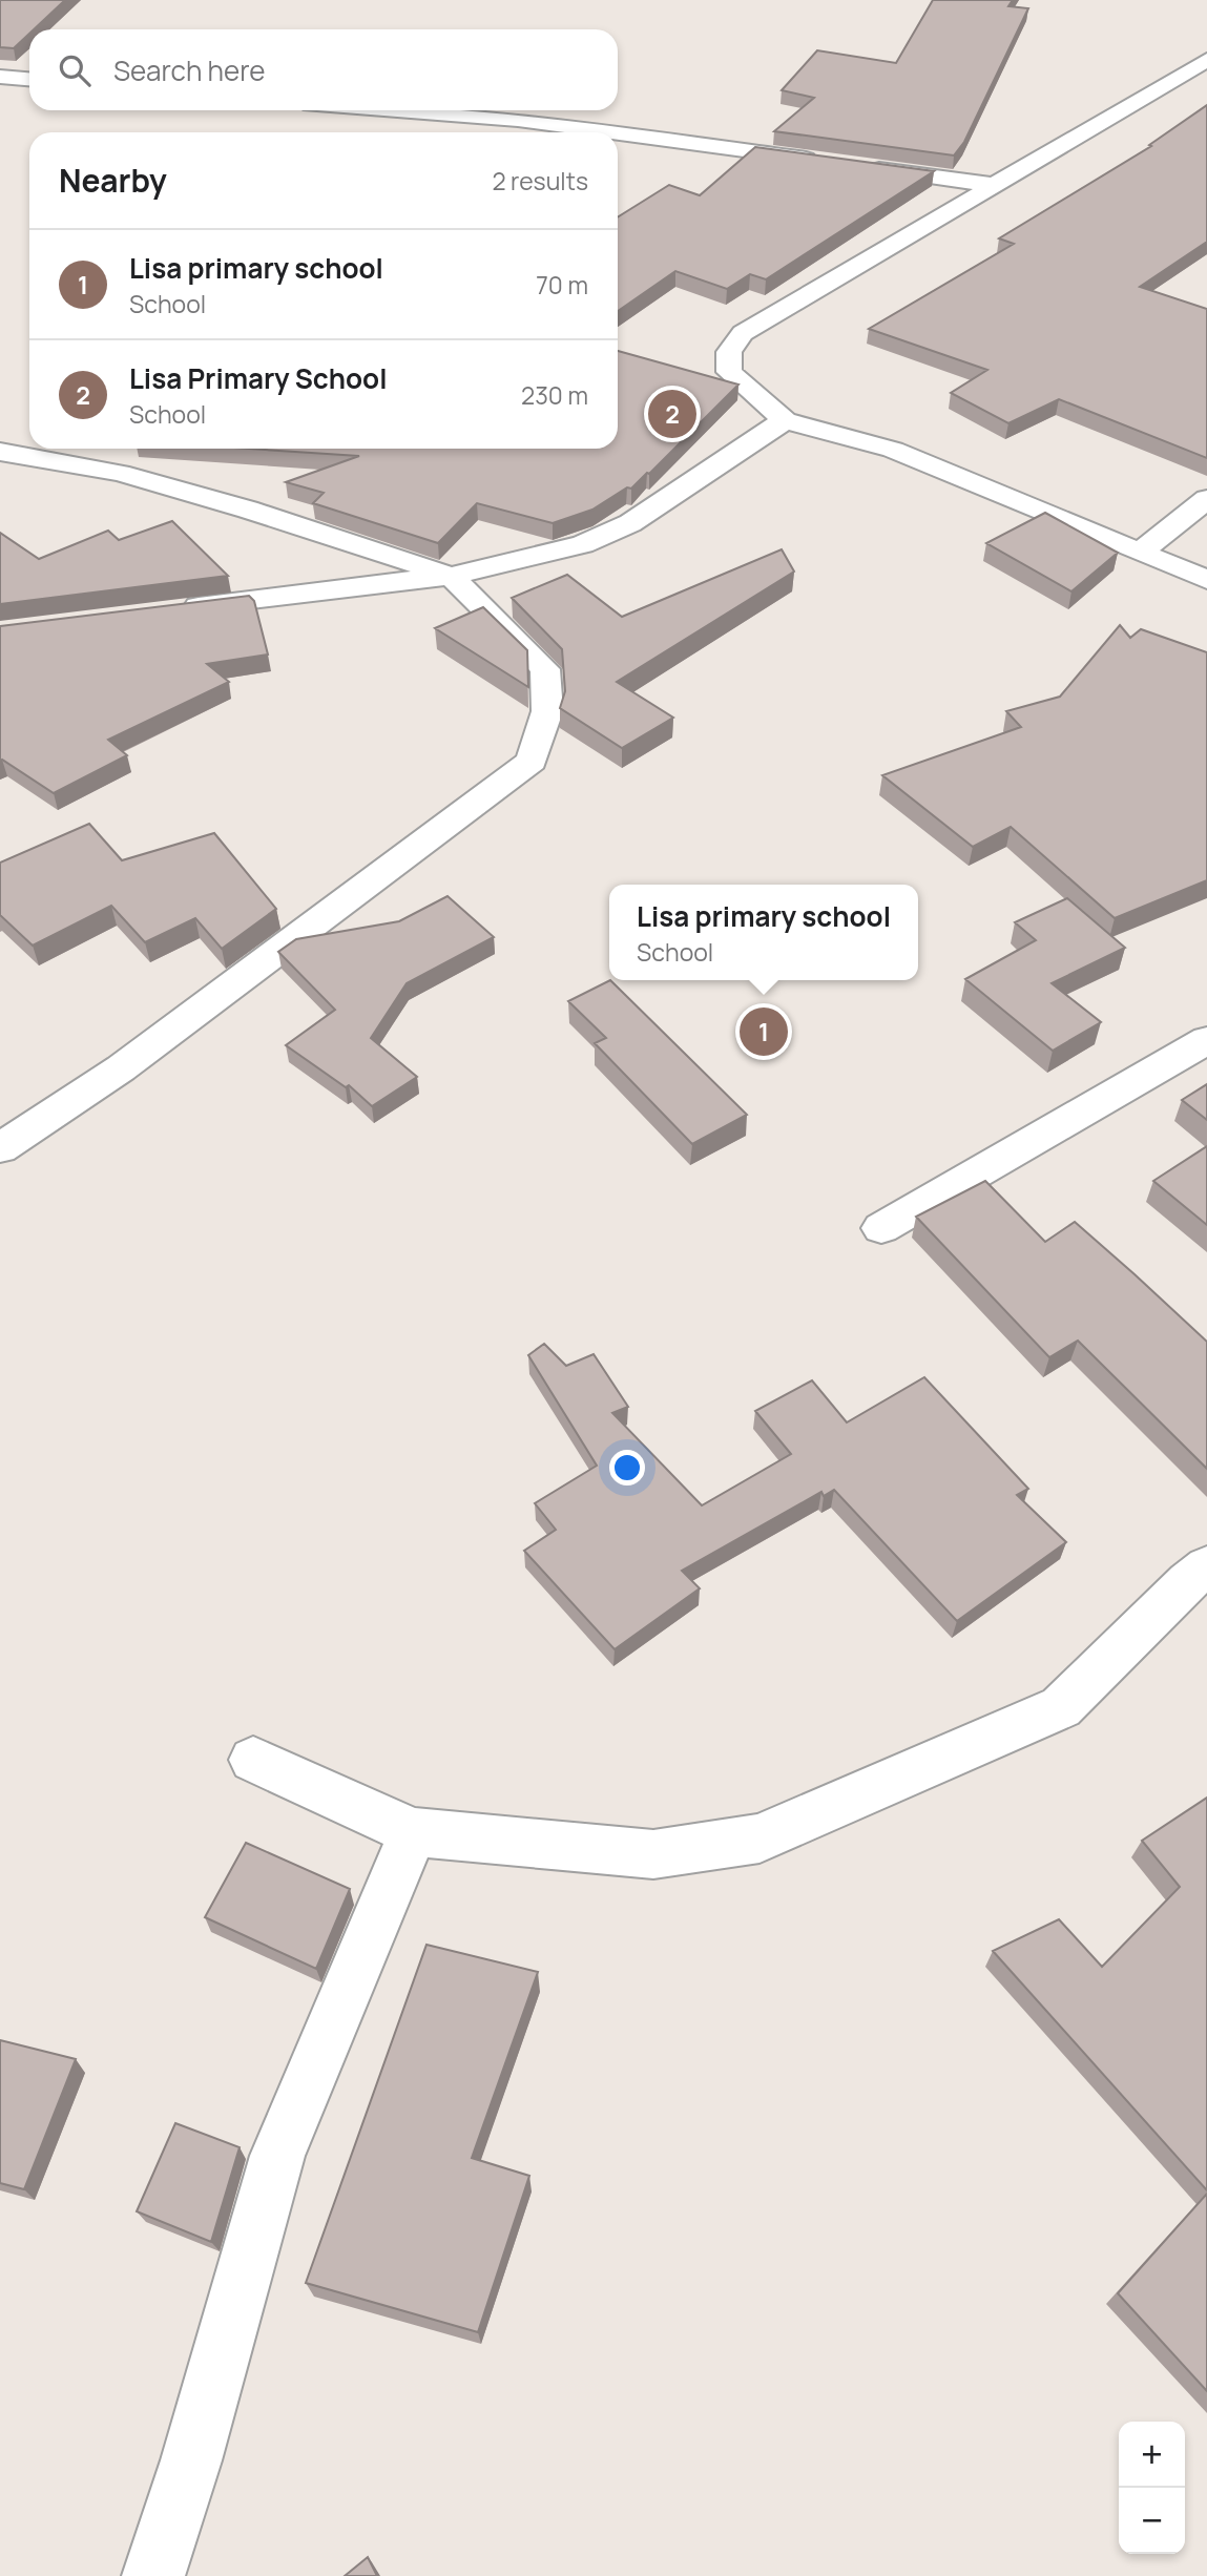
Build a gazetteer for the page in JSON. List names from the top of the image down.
{
  "page": {
    "search": "Search here",
    "heading": ["Nearby", "2 results"],
    "list": [
      {
        "mark": "1",
        "name": "Lisa primary school",
        "note": "School",
        "value": "70 m"
      },
      {
        "mark": "2",
        "name": "Lisa Primary School",
        "note": "School",
        "value": "230 m"
      }
    ],
    "pins": ["2", "1"],
    "popup": ["Lisa primary school", "School"],
    "map_buttons": ["+", "−"]
  }
}
